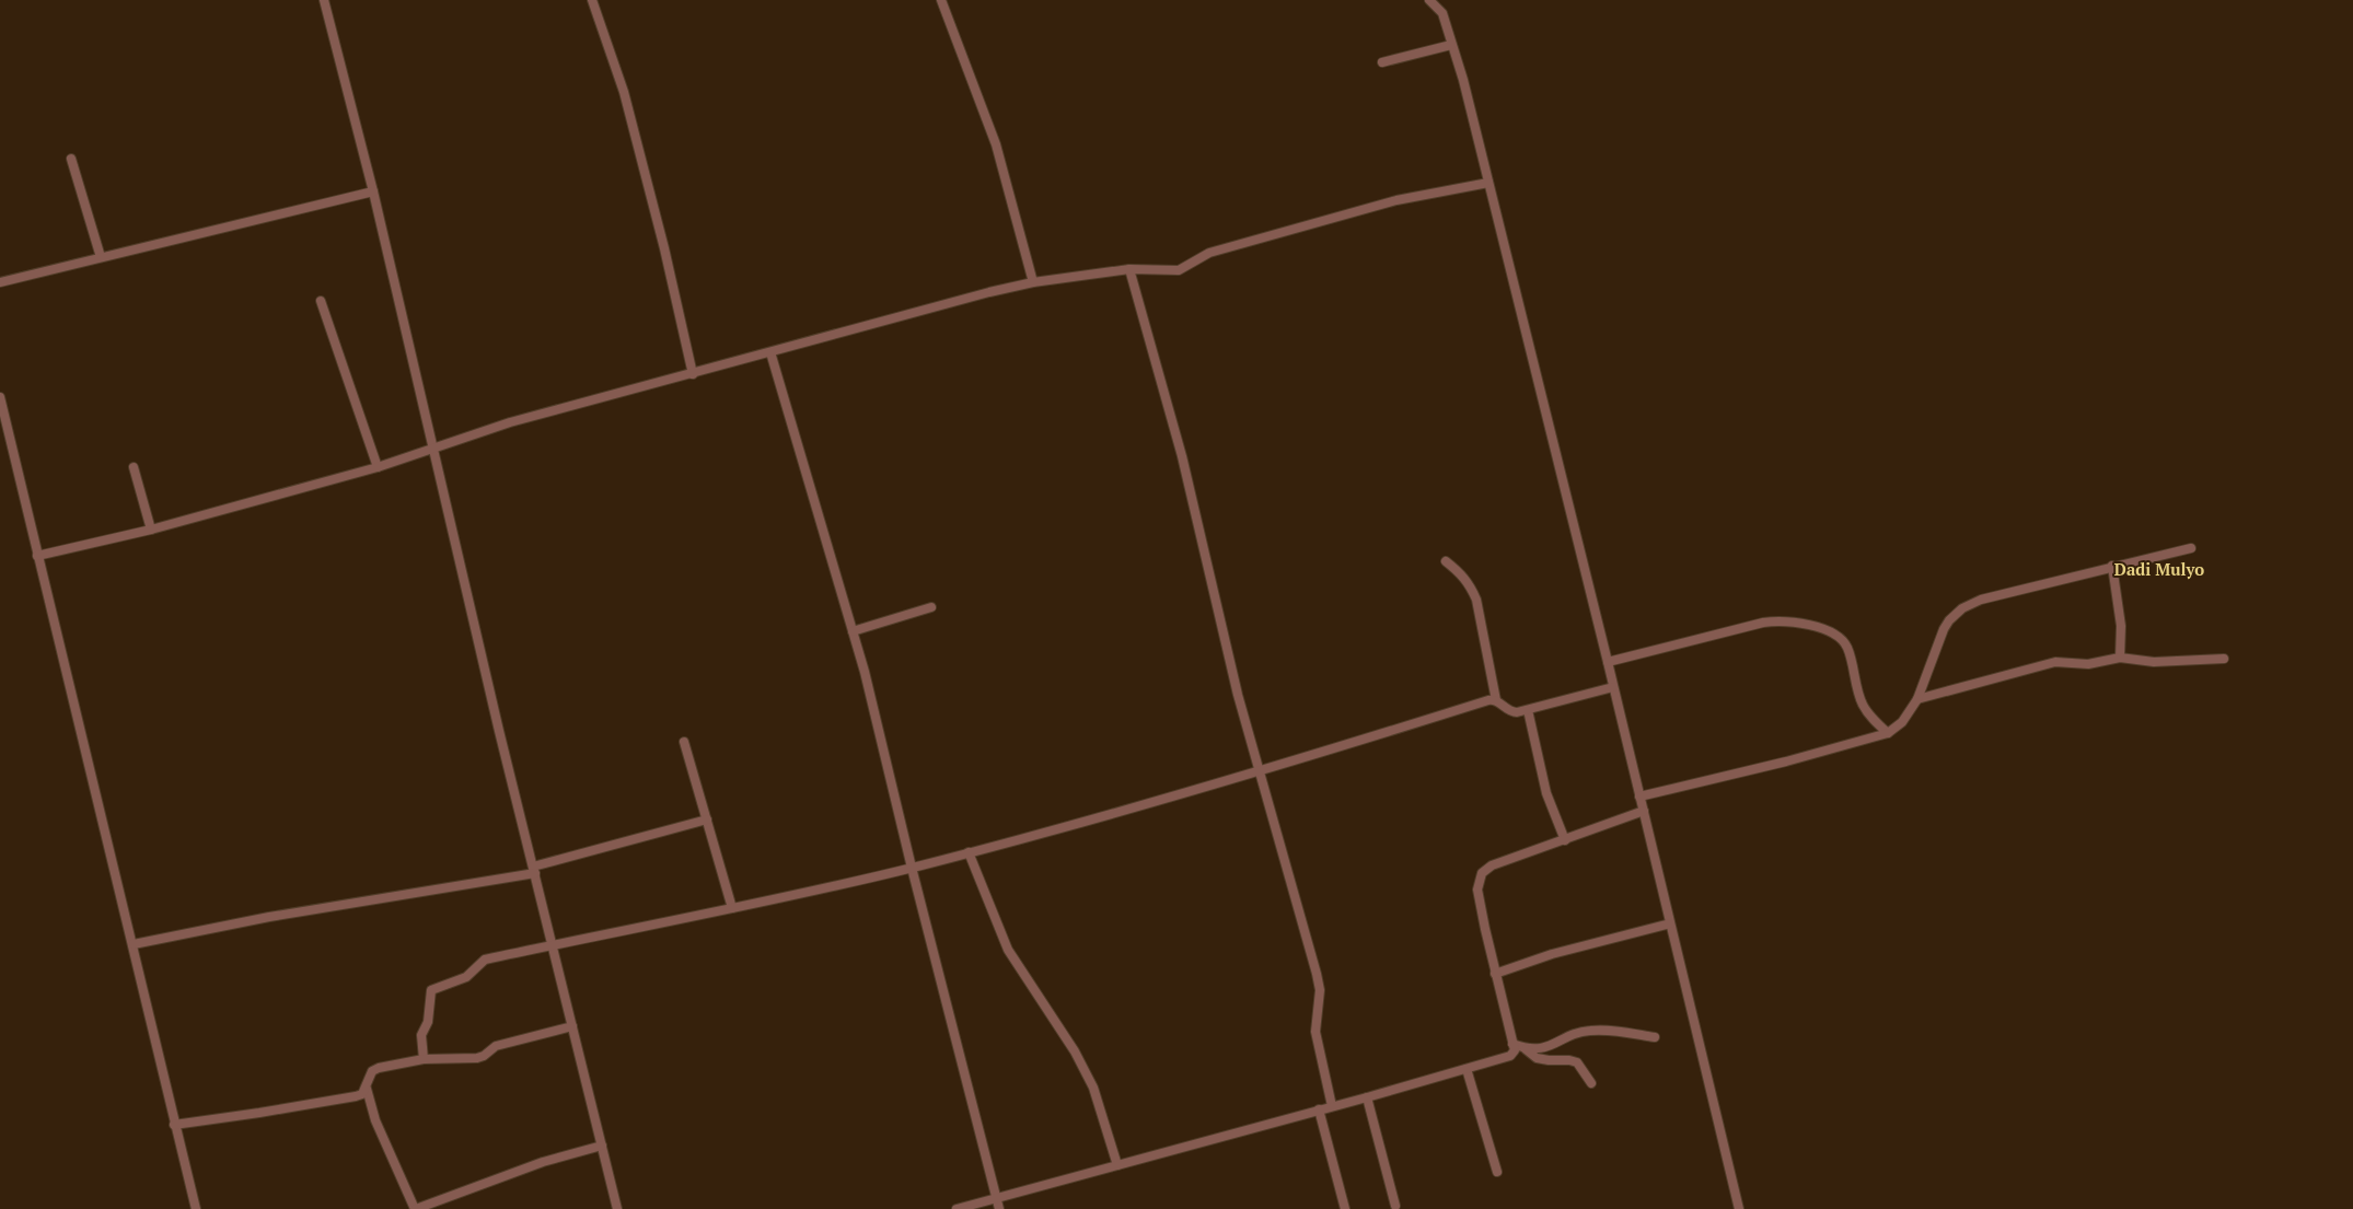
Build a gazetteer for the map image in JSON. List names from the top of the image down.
{
  "districts": ["Dadi Mulyo"]
}
